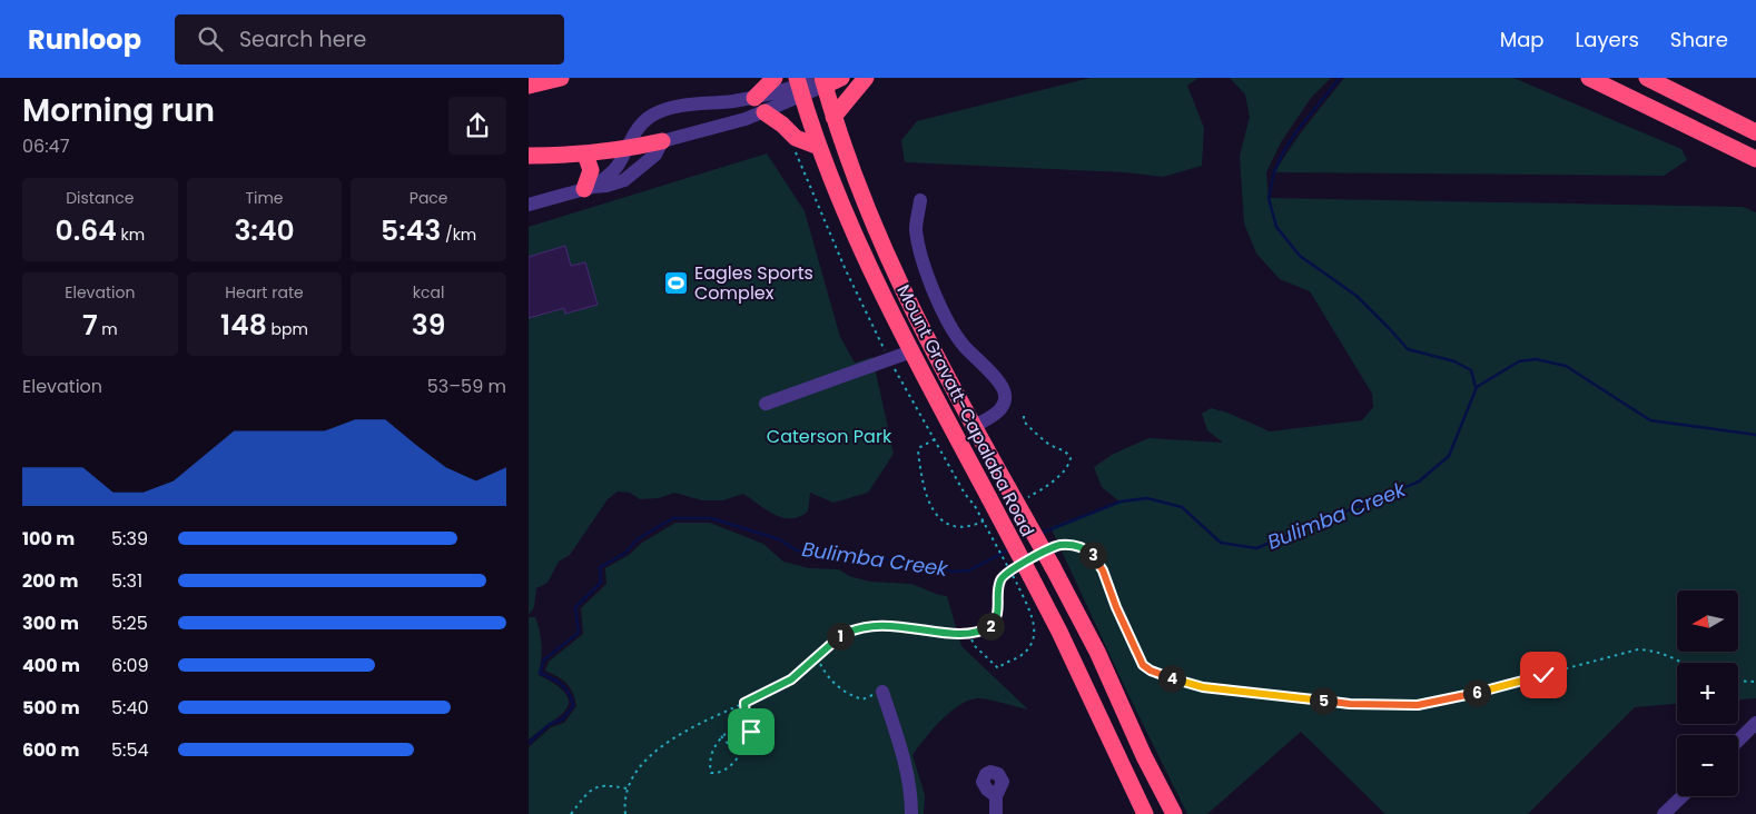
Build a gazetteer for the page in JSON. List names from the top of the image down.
{
  "streets": {
    "highway": ["Mount Gravatt-Capalaba Road"]
  },
  "water": ["Bulimba Creek"],
  "parks": ["Caterson Park"],
  "places": {
    "sports": ["Eagles Sports Complex"]
  },
  "north": "left",
  "page": {
    "header": "Runloop",
    "search": "Search here",
    "nav": ["Map", "Layers", "Share"],
    "heading": ["Morning run", "06:47"],
    "stats": [
      ["Distance", "0.64 km"],
      ["Time", "3:40"],
      ["Pace", "5:43 /km"],
      ["Elevation", "7 m"],
      ["Heart rate", "148 bpm"],
      ["kcal", "39"]
    ],
    "chart": ["Elevation", "53–59 m"],
    "list": [
      {
        "name": "100 m",
        "note": "5:39"
      },
      {
        "name": "200 m",
        "note": "5:31"
      },
      {
        "name": "300 m",
        "note": "5:25"
      },
      {
        "name": "400 m",
        "note": "6:09"
      },
      {
        "name": "500 m",
        "note": "5:40"
      },
      {
        "name": "600 m",
        "note": "5:54"
      }
    ],
    "pins": [
      "3",
      "2",
      "1",
      "4",
      "6",
      "5"
    ],
    "map_buttons": ["+", "−"]
  }
}
